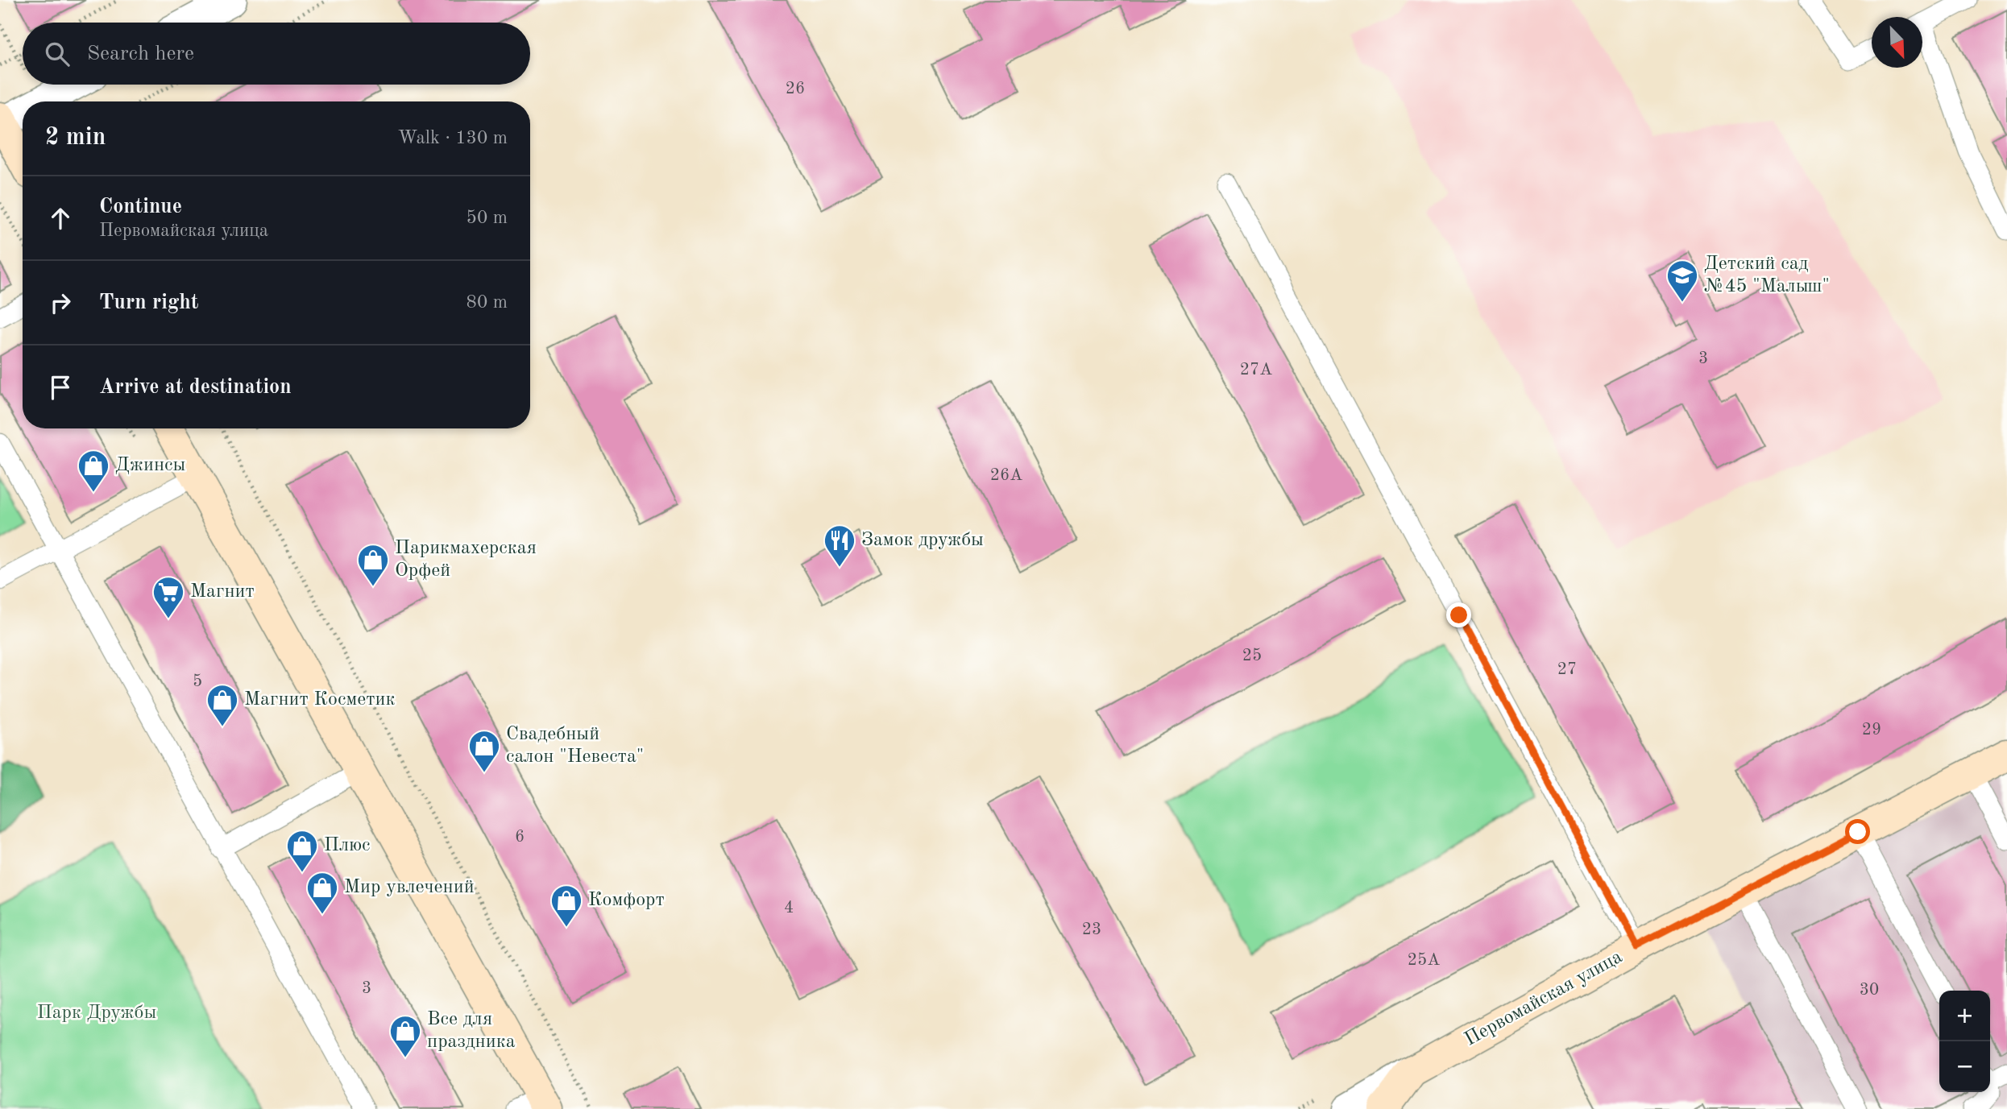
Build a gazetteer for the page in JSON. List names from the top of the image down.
{
  "streets": {
    "street": ["Первомайская улица"]
  },
  "parks": ["Парк Дружбы"],
  "places": {
    "school or university": ["Детский сад №45 \"Малыш\""],
    "shop": [
      "Джинсы",
      "Парикмахерская Орфей",
      "Магнит Косметик",
      "Свадебный салон \"Невеста\"",
      "Плюс",
      "Мир увлечений",
      "Комфорт",
      "Все для праздника"
    ],
    "restaurant": ["Замок дружбы"],
    "supermarket": ["Магнит"]
  },
  "house_numbers": [
    "26",
    "3",
    "27А",
    "26А",
    "25",
    "27",
    "5",
    "29",
    "6",
    "4",
    "23",
    "25А",
    "3",
    "30"
  ],
  "north": "bottom right",
  "page": {
    "search": "Search here",
    "heading": ["2 min", "Walk · 130 m"],
    "list": [
      ["Continue", "Первомайская улица", "50 m"],
      ["Turn right", "80 m"],
      "Arrive at destination"
    ],
    "map_buttons": ["+", "−"]
  }
}
